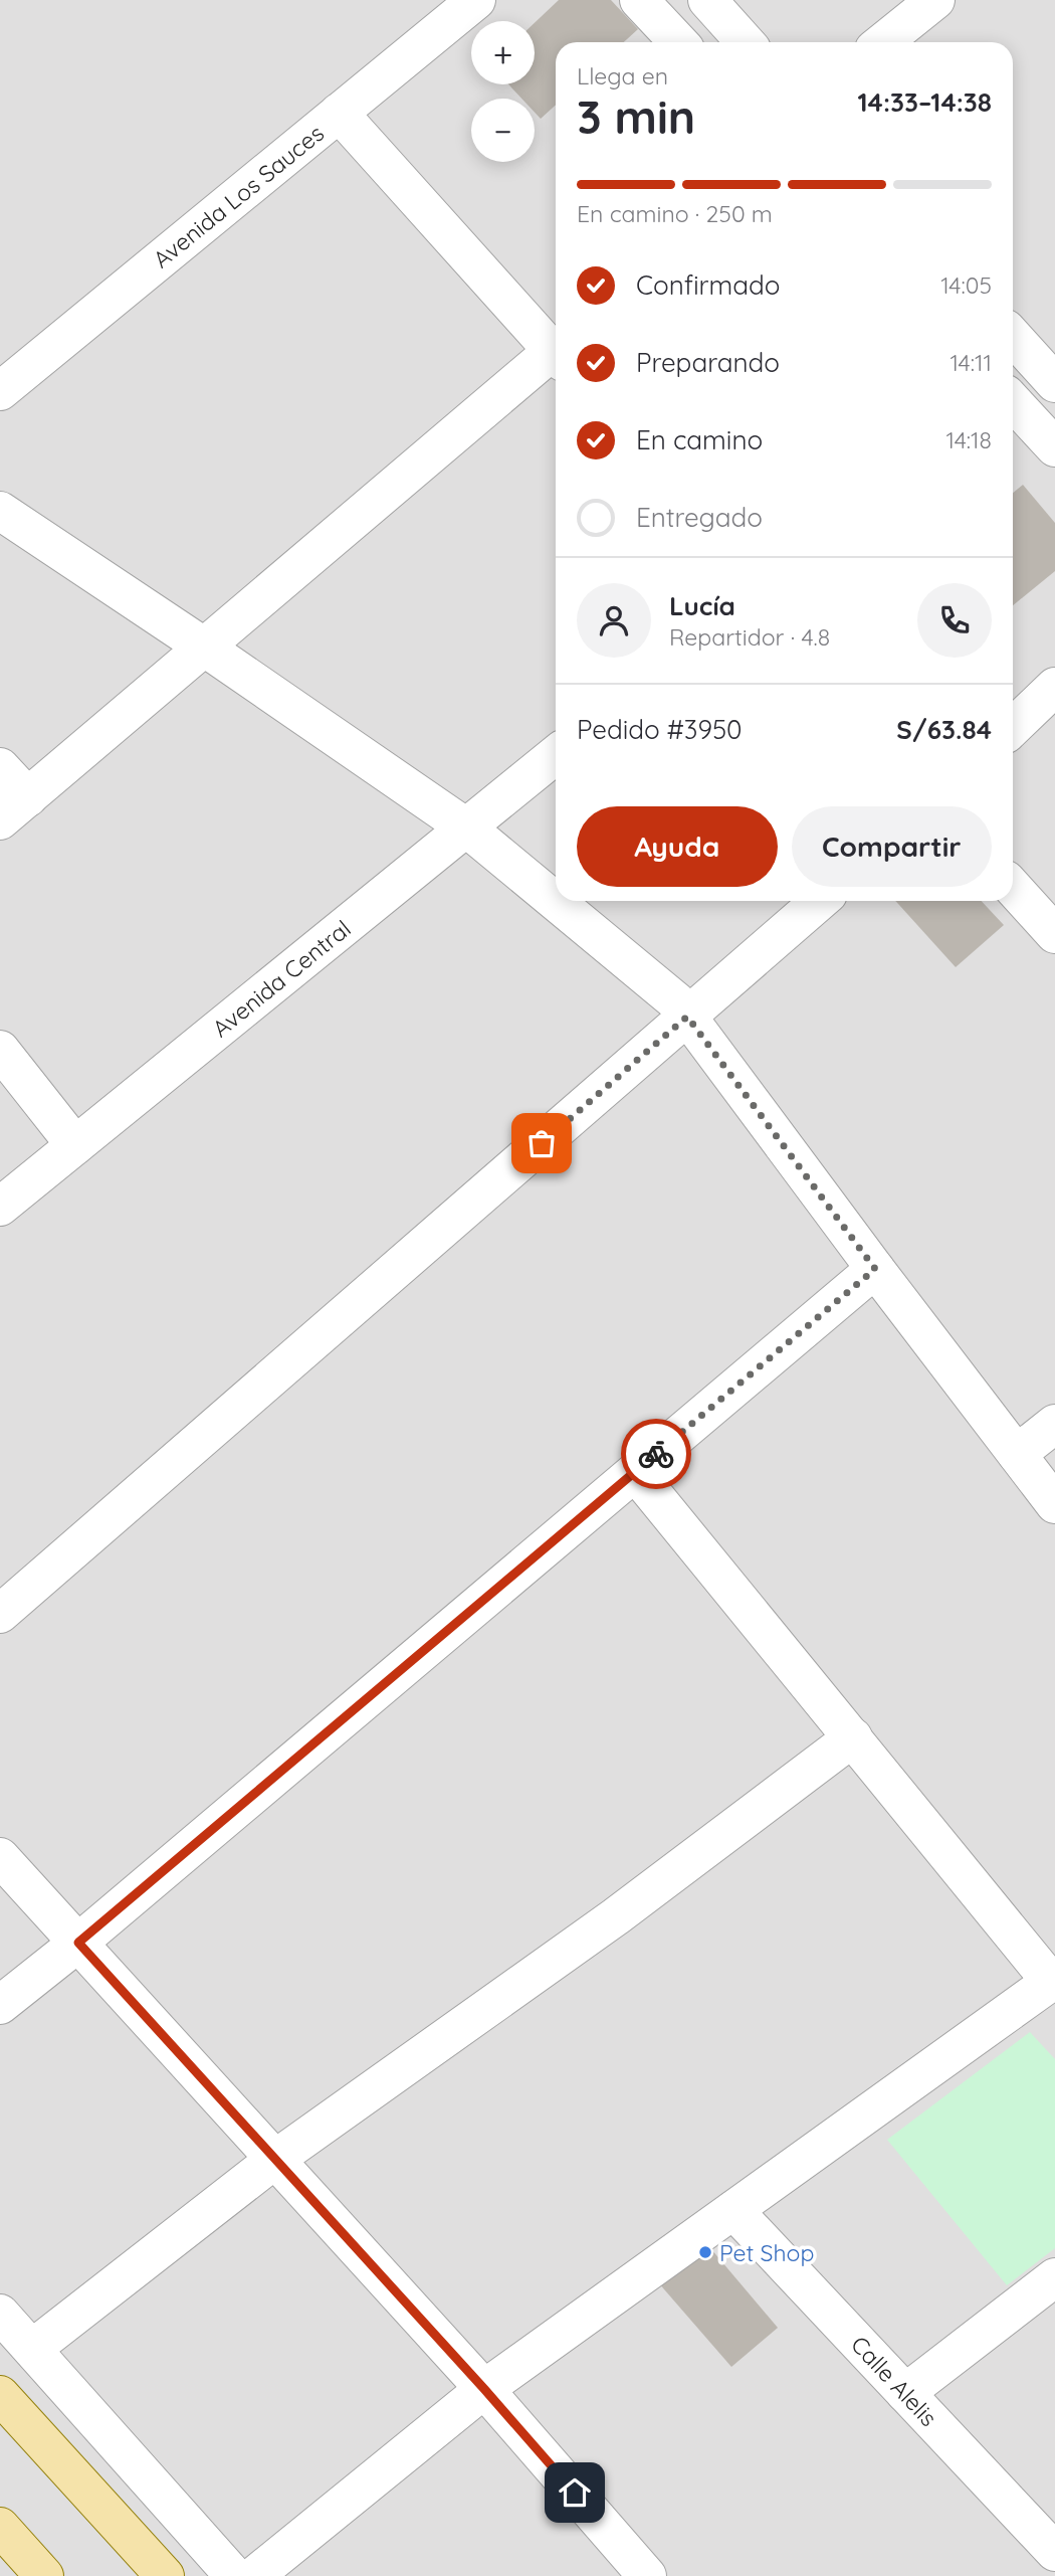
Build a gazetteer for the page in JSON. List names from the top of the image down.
{
  "streets": {
    "street": ["Avenida Los Sauces", "Avenida Central", "Calle Alelis"]
  },
  "places": ["Pet Shop"],
  "page": {
    "map_buttons": ["+", "−"],
    "heading": ["3 min", "Llega en", "14:33–14:38"],
    "panel": [
      "Lucía",
      "Repartidor · 4.8",
      "Pedido #3950",
      "S/63.84"
    ],
    "bar": "En camino · 250 m",
    "list": [
      ["Confirmado", "14:05"],
      ["Preparando", "14:11"],
      ["En camino", "14:18"],
      "Entregado"
    ],
    "buttons": ["Ayuda", "Compartir"]
  }
}
